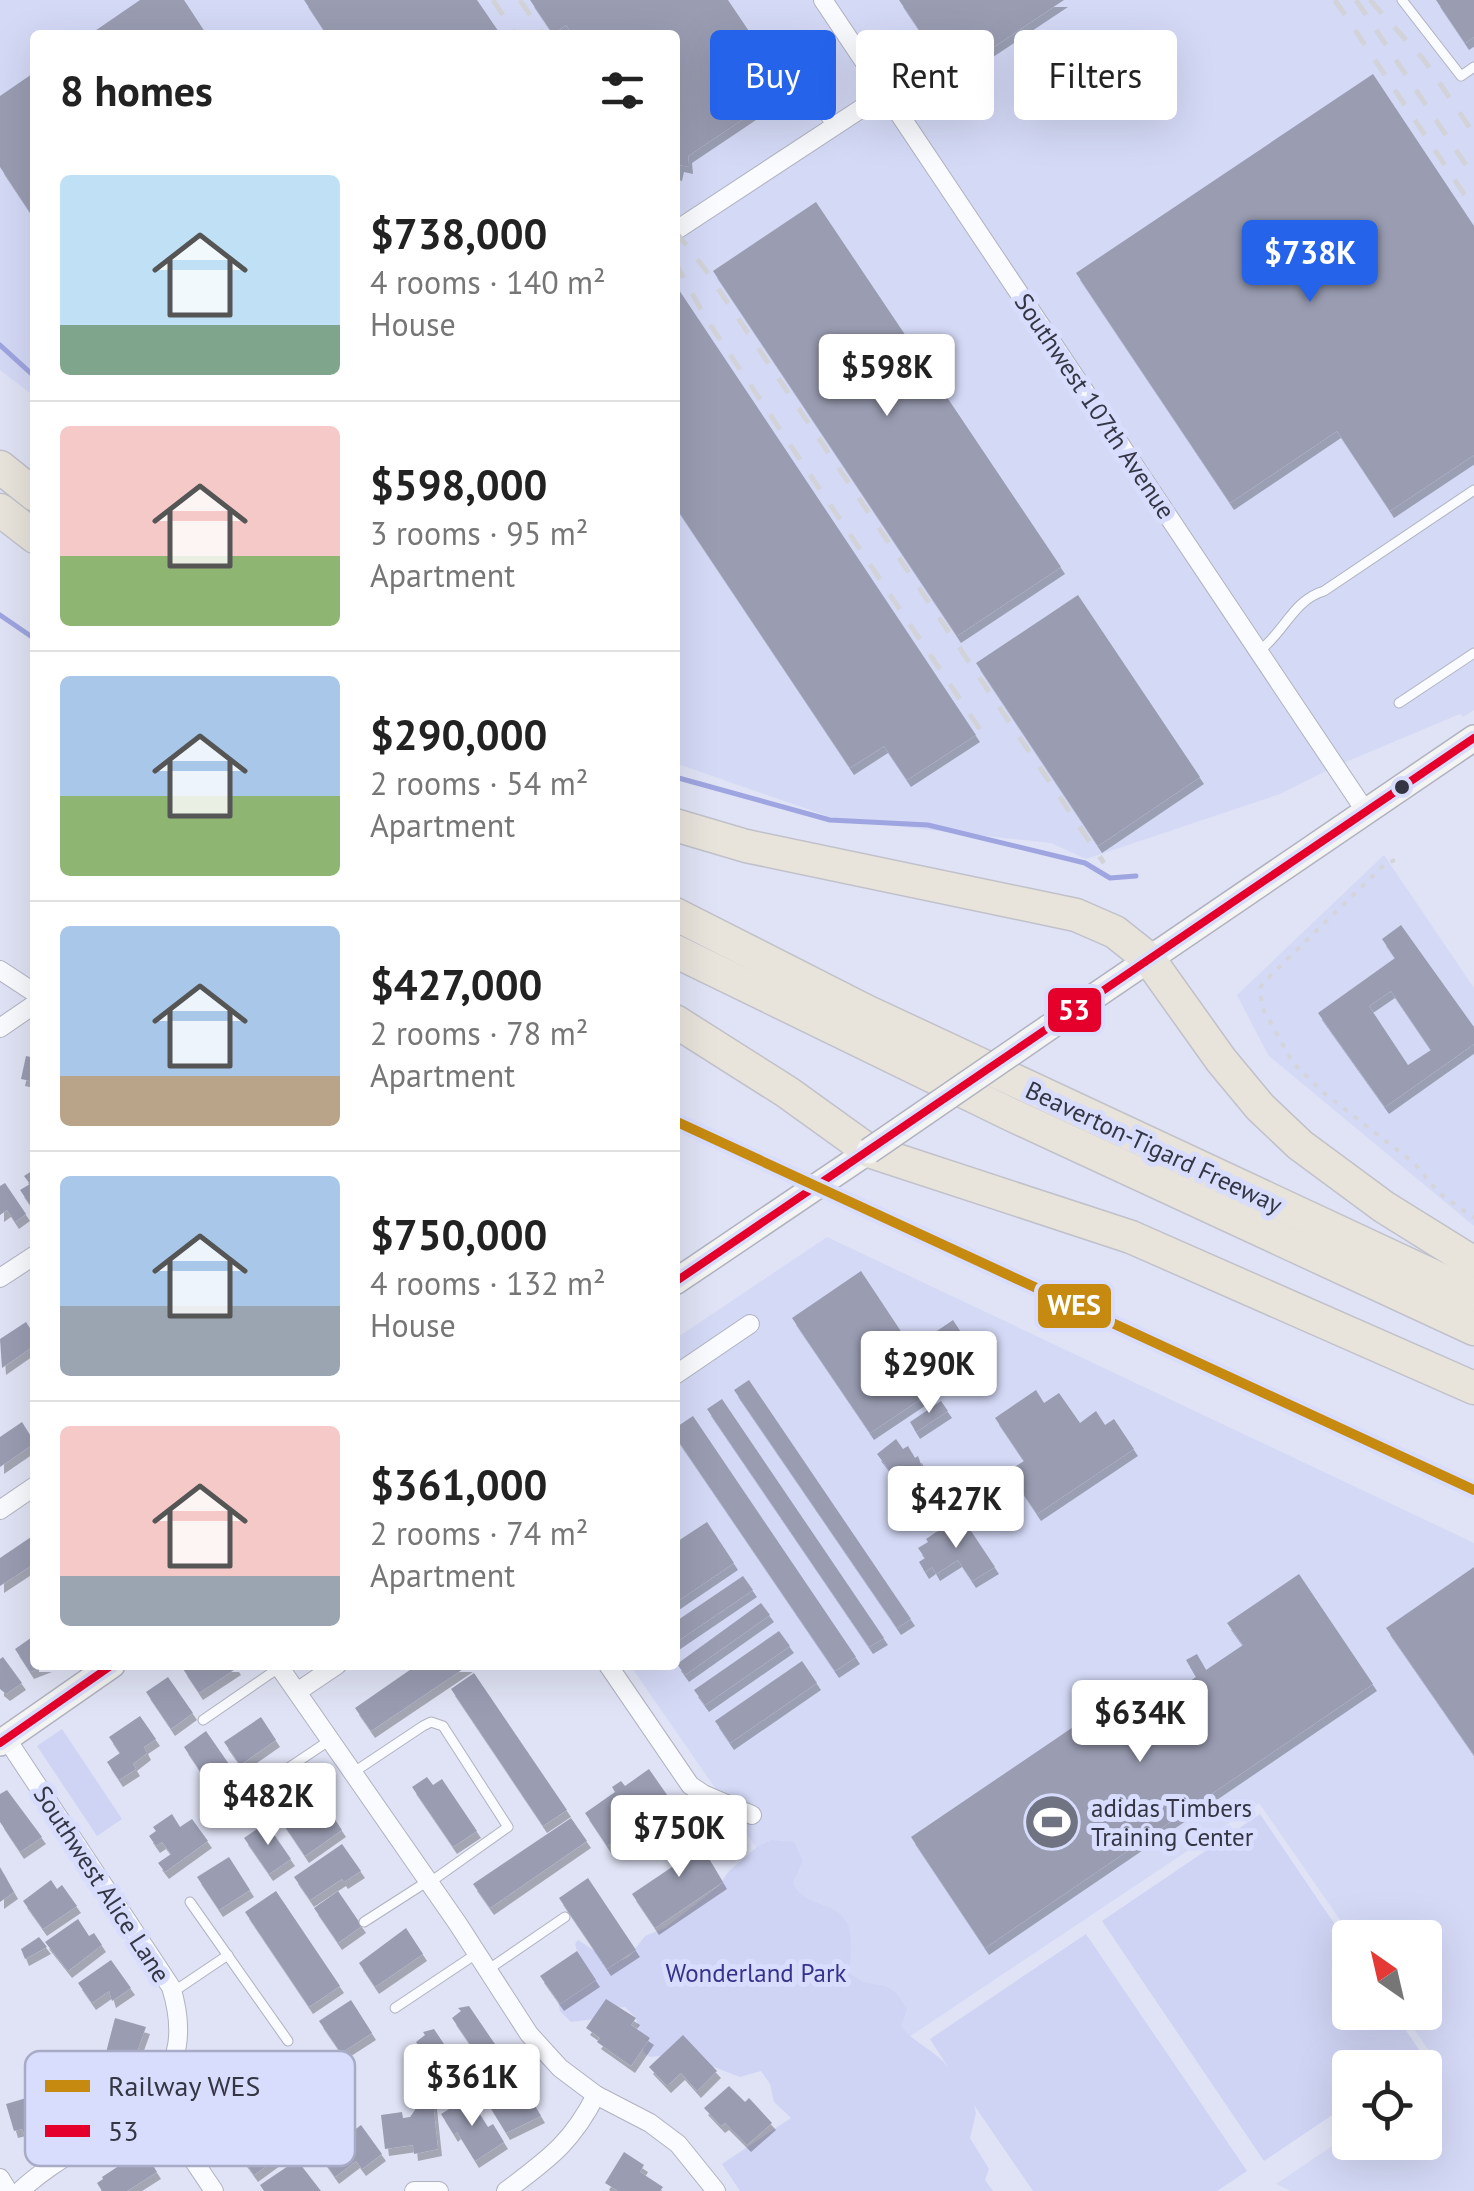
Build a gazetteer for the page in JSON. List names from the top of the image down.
{
  "streets": {
    "highway": ["Beaverton-Tigard Freeway"],
    "street": ["Southwest 107th Avenue", "Southwest Alice Lane"]
  },
  "parks": ["Wonderland Park"],
  "places": {
    "sports": ["adidas Timbers Training Center"]
  },
  "lines": ["transit line 53", "rail line WES"],
  "legend": ["Railway WES", "53"],
  "north": "top left",
  "page": {
    "chip": ["Buy", "Rent", "Filters"],
    "heading": "8 homes",
    "list": [
      {
        "name": "$738,000",
        "note": "4 rooms · 140 m² · House"
      },
      {
        "name": "$598,000",
        "note": "3 rooms · 95 m² · Apartment"
      },
      {
        "name": "$290,000",
        "note": "2 rooms · 54 m² · Apartment"
      },
      {
        "name": "$427,000",
        "note": "2 rooms · 78 m² · Apartment"
      },
      {
        "name": "$750,000",
        "note": "4 rooms · 132 m² · House"
      },
      {
        "name": "$361,000",
        "note": "2 rooms · 74 m² · Apartment"
      }
    ],
    "price": [
      "$738K",
      "$598K",
      "$290K",
      "$427K",
      "$634K",
      "$482K",
      "$750K",
      "$361K"
    ]
  }
}
